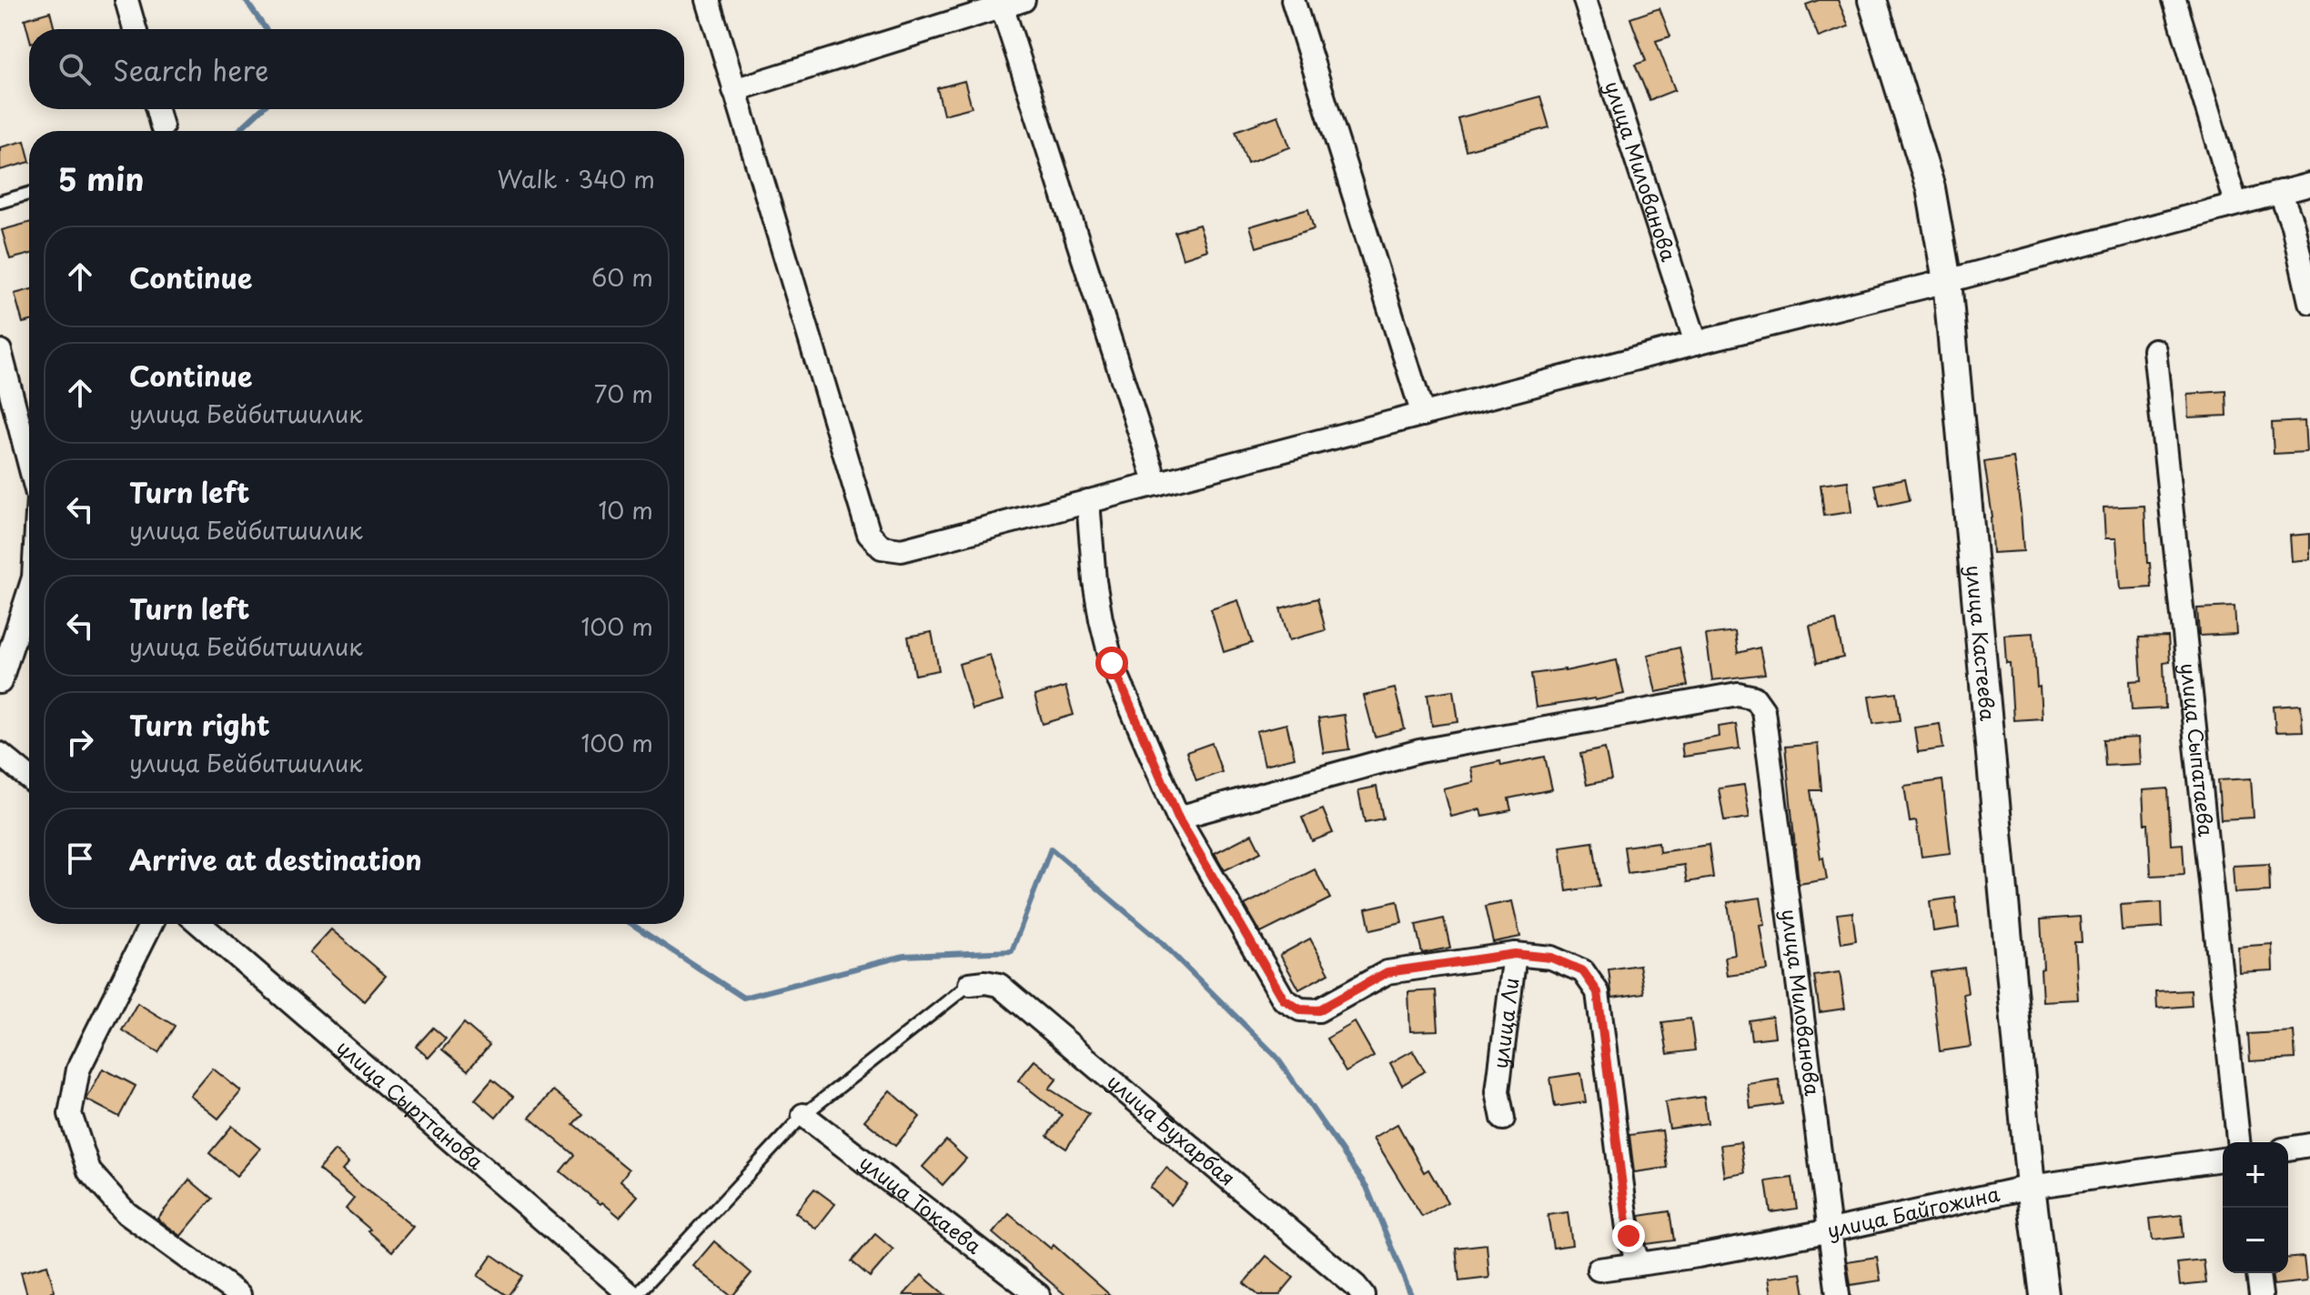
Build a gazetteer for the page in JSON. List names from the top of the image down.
{
  "streets": {
    "street": [
      "улица Милованова",
      "улица Кастеева",
      "улица Сыпатаева",
      "улица Ли",
      "улица Сырттанова",
      "улица Бухарбая",
      "улица Токаева",
      "улица Байгожина"
    ]
  },
  "crossings": [
    ["улица Милованова", "улица Байгожина"],
    ["улица Кастеева", "улица Байгожина"]
  ],
  "page": {
    "search": "Search here",
    "heading": ["5 min", "Walk · 340 m"],
    "list": [
      ["Continue", "60 m"],
      ["Continue", "улица Бейбитшилик", "70 m"],
      ["Turn left", "улица Бейбитшилик", "10 m"],
      ["Turn left", "улица Бейбитшилик", "100 m"],
      ["Turn right", "улица Бейбитшилик", "100 m"],
      "Arrive at destination"
    ],
    "map_buttons": ["+", "−"]
  }
}
